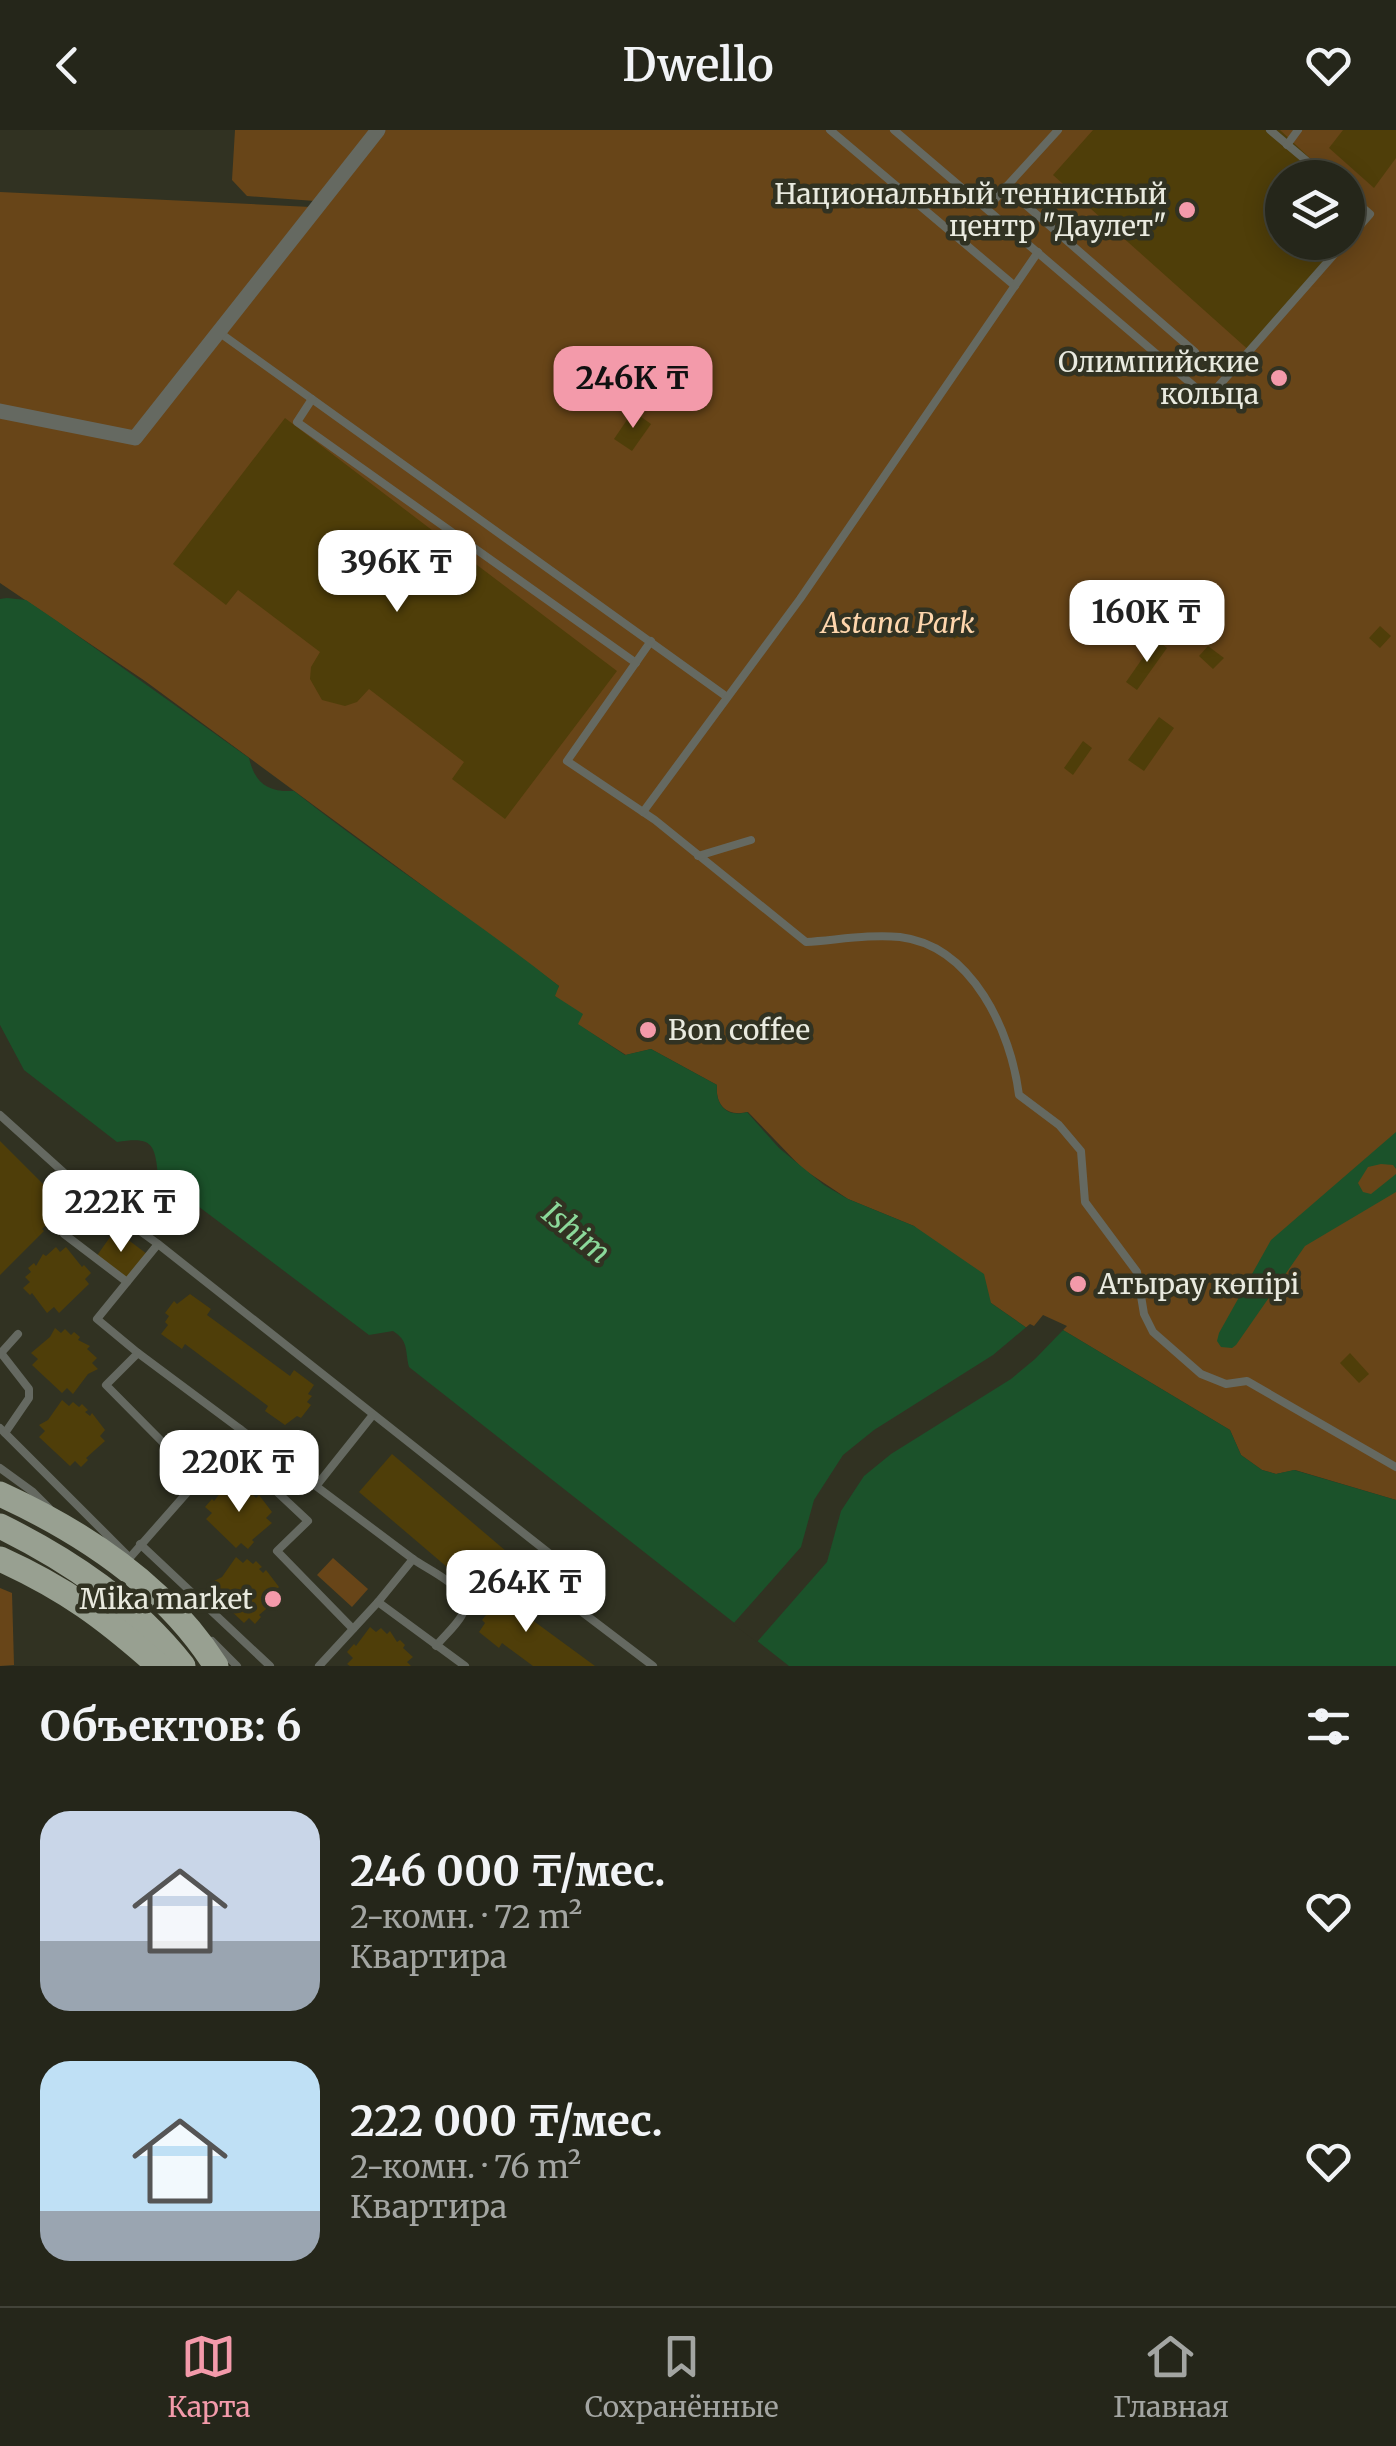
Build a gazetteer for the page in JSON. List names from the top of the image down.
{
  "water": ["Ishim"],
  "parks": ["Astana Park"],
  "places": [
    "Национальный теннисный центр \"Даулет\"",
    "Олимпийские кольца",
    "Bon coffee",
    "Атырау көпірі",
    "Mika market"
  ],
  "page": {
    "header": "Dwello",
    "price": [
      "246K ₸",
      "396K ₸",
      "160K ₸",
      "222K ₸",
      "220K ₸",
      "264K ₸"
    ],
    "heading": "Объектов: 6",
    "list": [
      {
        "name": "246 000 ₸/мес.",
        "note": "2-комн. · 72 m² · Квартира"
      },
      {
        "name": "222 000 ₸/мес.",
        "note": "2-комн. · 76 m² · Квартира"
      }
    ],
    "tabs": ["Карта", "Сохранённые", "Главная"]
  }
}
